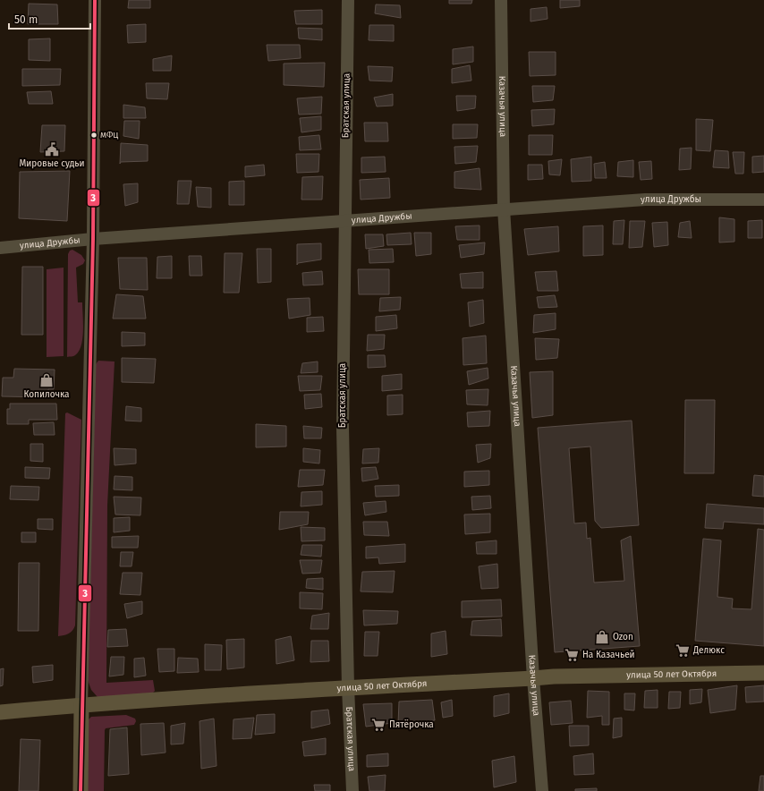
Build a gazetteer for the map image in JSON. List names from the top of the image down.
{
  "streets": {
    "main road": ["улица 50 лет Октября"],
    "street": ["Братская улица", "Казачья улица", "улица Дружбы"]
  },
  "crossings": [
    ["Братская улица", "улица Дружбы"],
    ["Братская улица", "улица 50 лет Октября"],
    ["Казачья улица", "улица Дружбы"],
    ["Казачья улица", "улица 50 лет Октября"]
  ],
  "places": {
    "other": ["МФЦ"],
    "public building": ["Мировые судьи"],
    "shop": ["Копилочка", "Ozon"],
    "supermarket": ["Делюкс", "На Казачьей", "Пятёрочка"]
  },
  "lines": ["transit line 3"],
  "scale_bar": "50 m"
}
